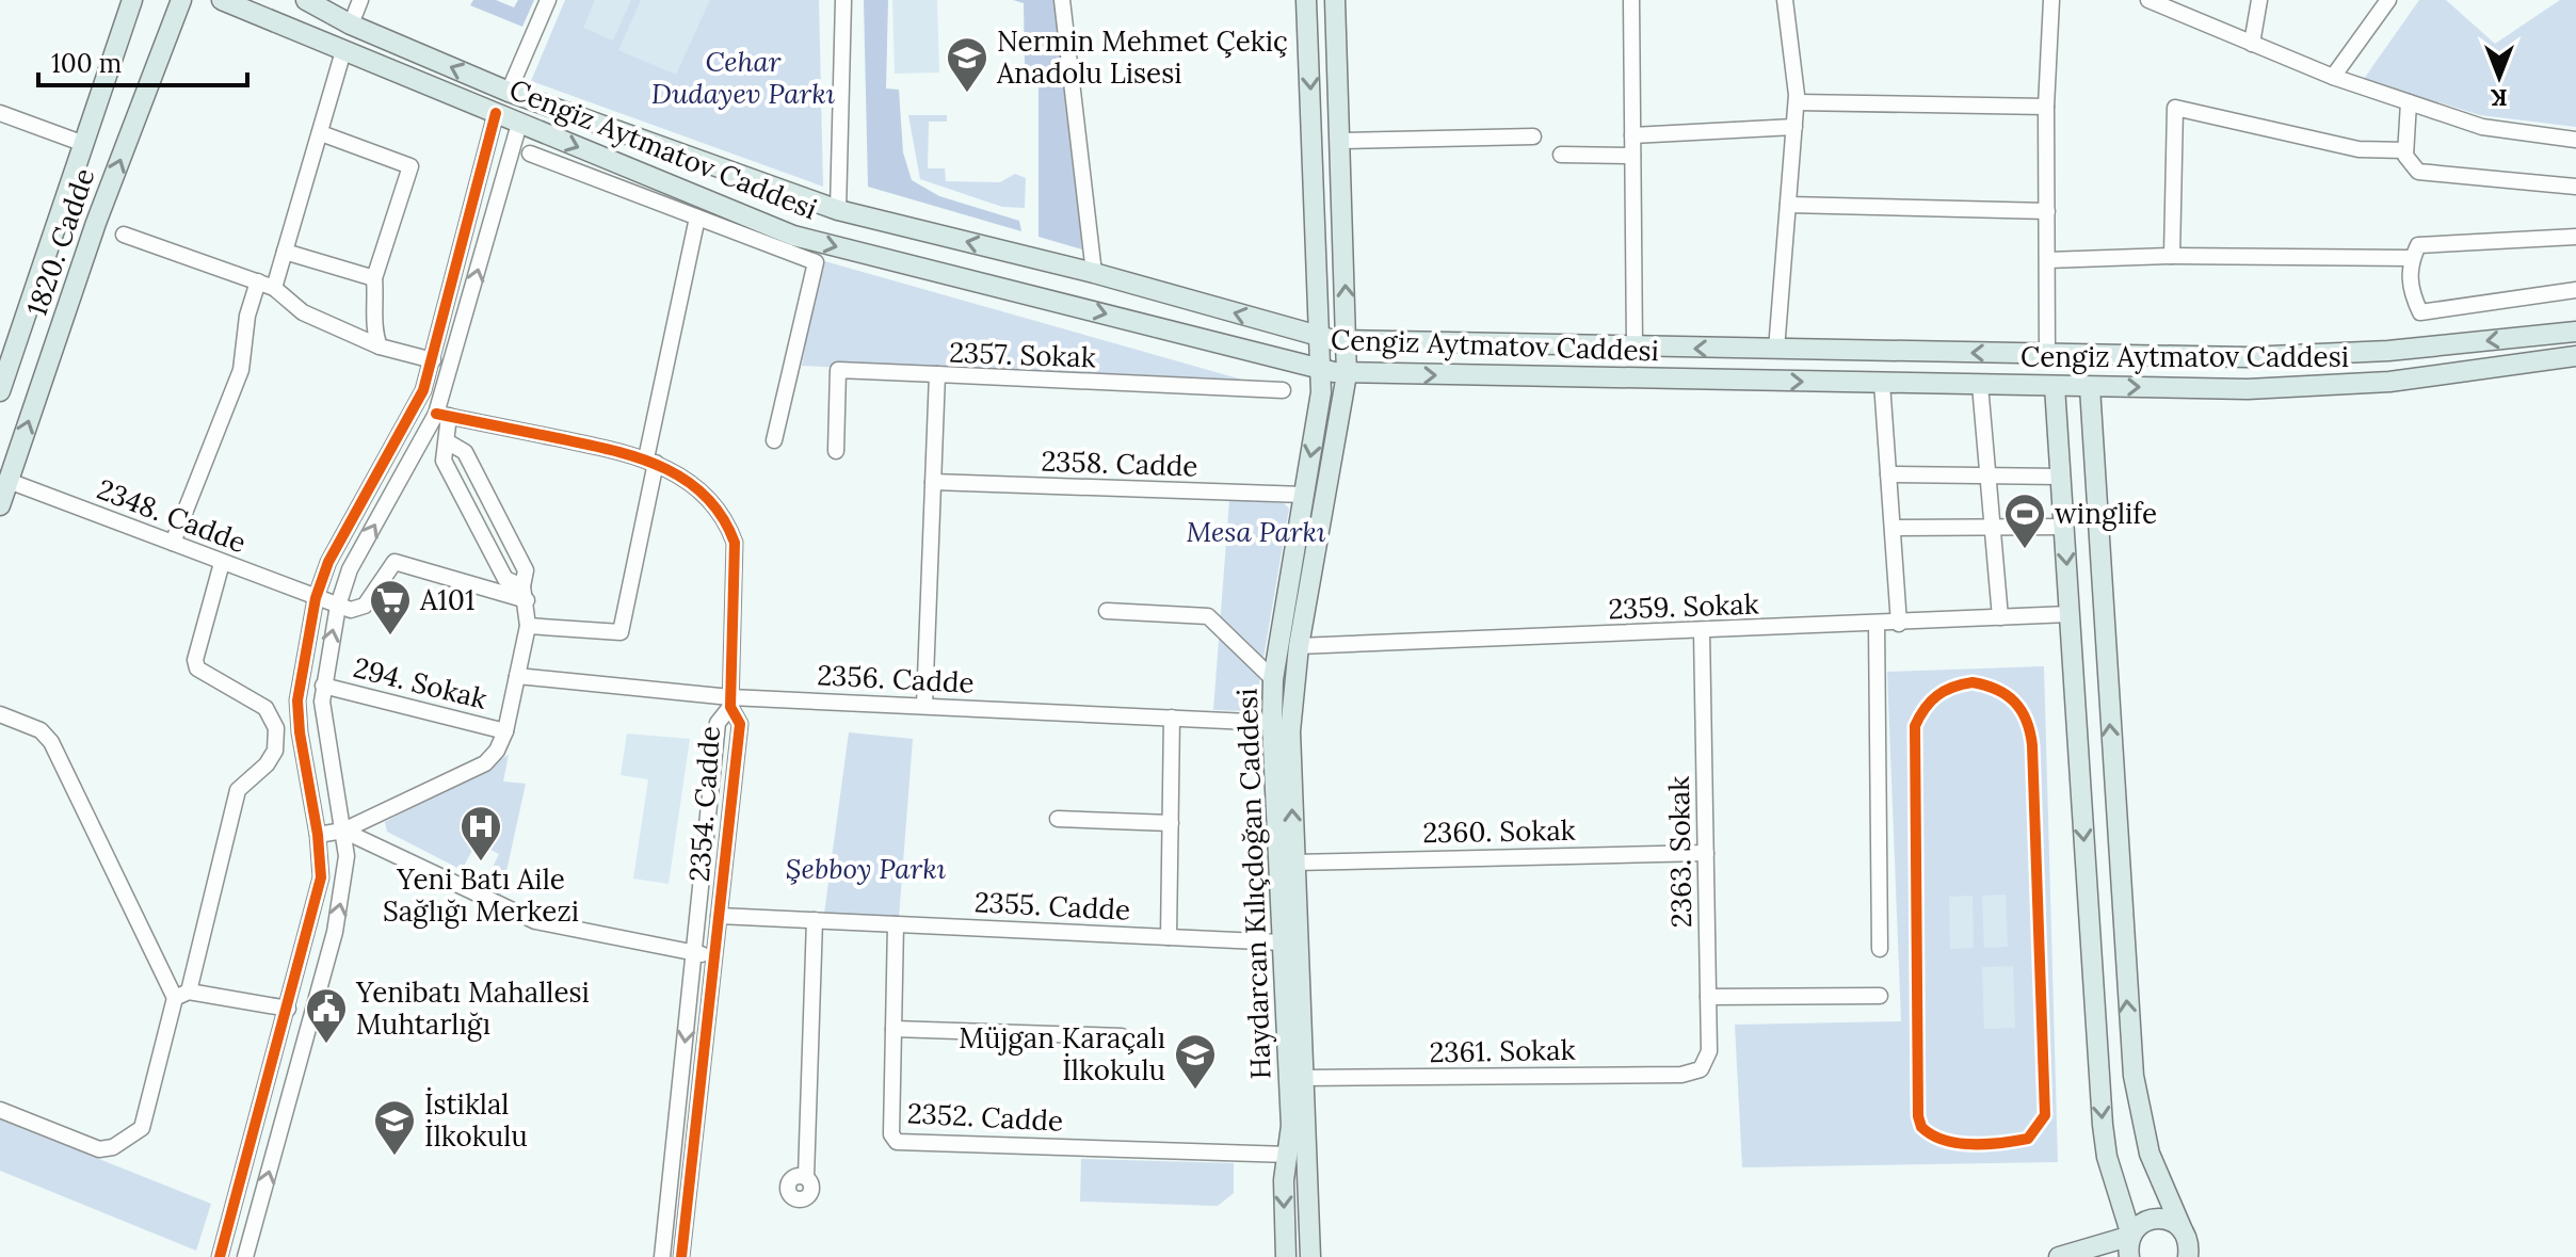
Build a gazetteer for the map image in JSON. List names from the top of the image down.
{
  "streets": {
    "main road": ["Cengiz Aytmatov Caddesi", "1820. Cadde", "Haydarcan Kılıçdoğan Caddesi"],
    "street": [
      "2357. Sokak",
      "2358. Cadde",
      "2348. Cadde",
      "2359. Sokak",
      "2356. Cadde",
      "294. Sokak",
      "2354. Cadde",
      "2360. Sokak",
      "2363. Sokak",
      "2355. Cadde",
      "2361. Sokak",
      "2352. Cadde"
    ]
  },
  "crossings": [
    ["Cengiz Aytmatov Caddesi", "Haydarcan Kılıçdoğan Caddesi"],
    ["1820. Cadde", "2348. Cadde"],
    ["2357. Sokak", "2358. Cadde"],
    ["2357. Sokak", "2356. Cadde"],
    ["2358. Cadde", "Haydarcan Kılıçdoğan Caddesi"],
    ["2359. Sokak", "2363. Sokak"],
    ["2359. Sokak", "Haydarcan Kılıçdoğan Caddesi"],
    ["2356. Cadde", "294. Sokak"],
    ["2356. Cadde", "2354. Cadde"],
    ["2356. Cadde", "Haydarcan Kılıçdoğan Caddesi"],
    ["2354. Cadde", "2355. Cadde"],
    ["2360. Sokak", "2363. Sokak"],
    ["2360. Sokak", "Haydarcan Kılıçdoğan Caddesi"],
    ["2363. Sokak", "2361. Sokak"],
    ["Haydarcan Kılıçdoğan Caddesi", "2355. Cadde"],
    ["Haydarcan Kılıçdoğan Caddesi", "2361. Sokak"],
    ["Haydarcan Kılıçdoğan Caddesi", "2352. Cadde"],
    ["2355. Cadde", "2352. Cadde"]
  ],
  "parks": ["Cehar Dudayev Parkı", "Mesa Parkı", "Şebboy Parkı"],
  "places": {
    "school or university": ["Nermin Mehmet Çekiç Anadolu Lisesi", "Müjgan Karaçalı İlkokulu", "İstiklal İlkokulu"],
    "sports": ["winglife"],
    "supermarket": ["A101"],
    "hospital": ["Yeni Batı Aile Sağlığı Merkezi"],
    "public building": ["Yenibatı Mahallesi Muhtarlığı"]
  },
  "scale_bar": "100 m",
  "north": "bottom"
}
